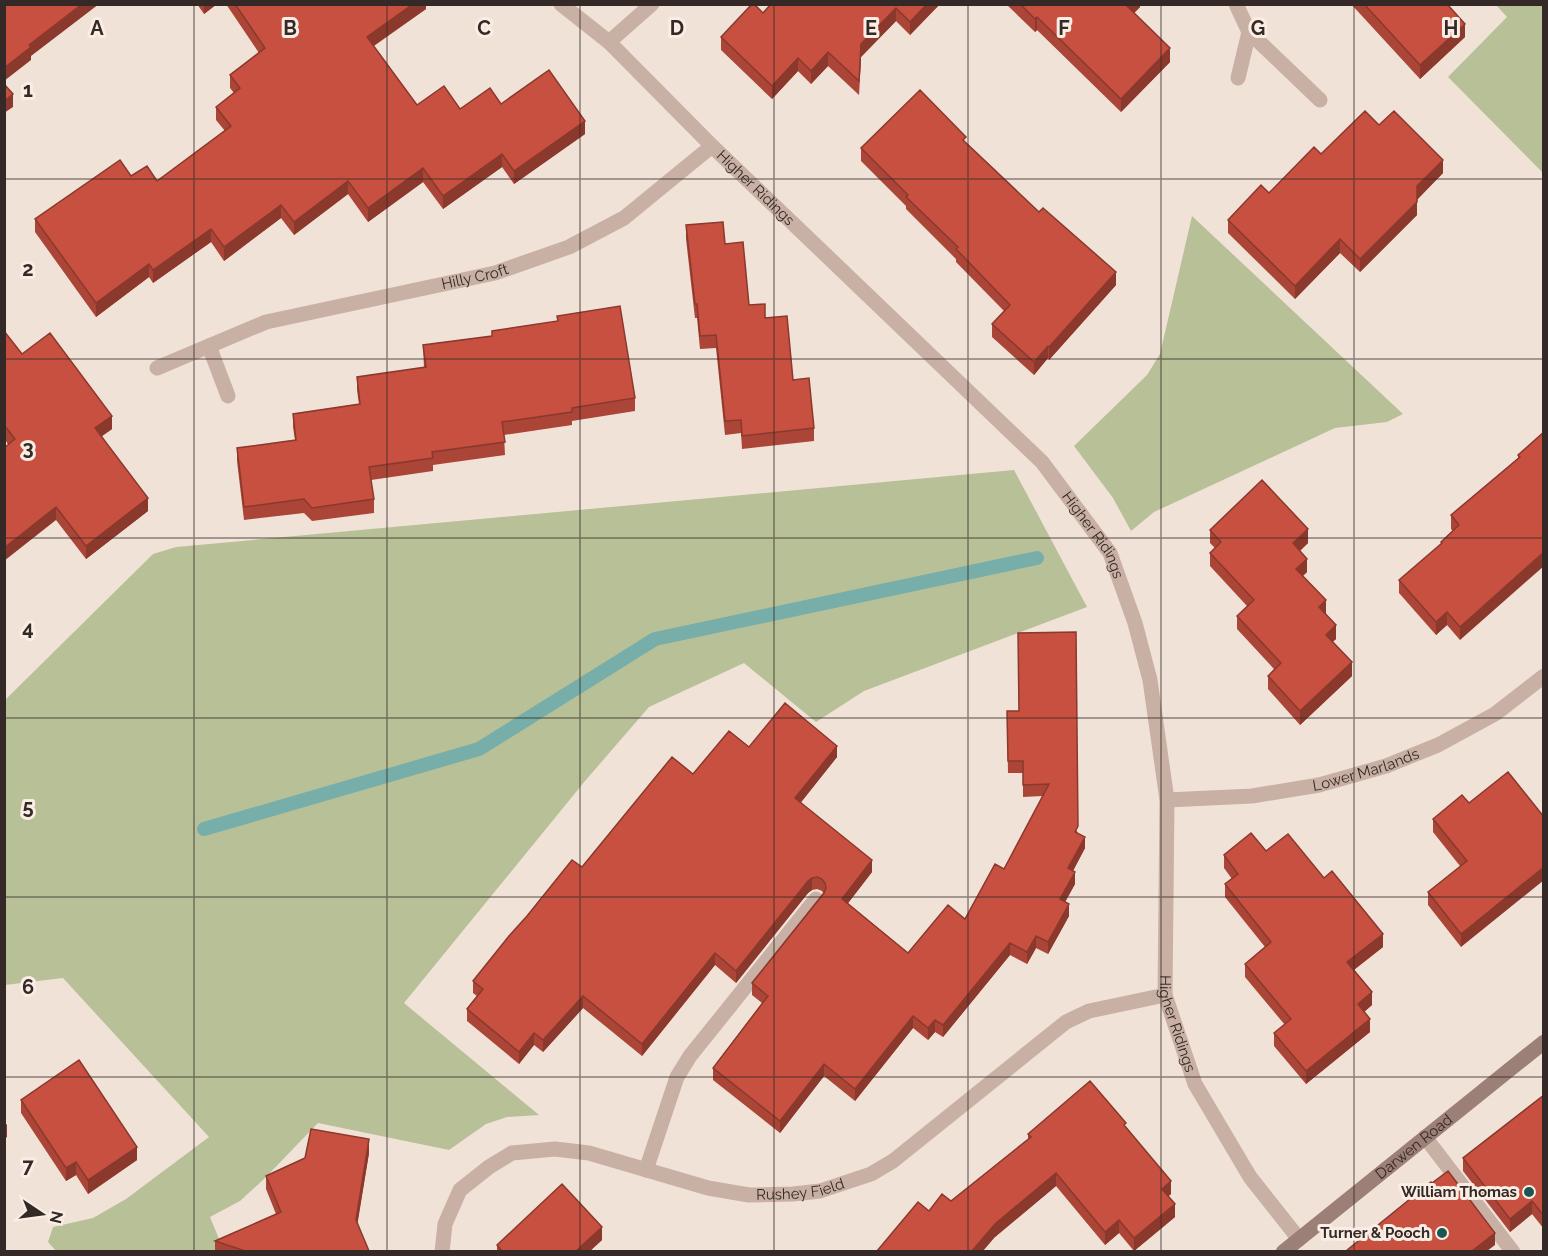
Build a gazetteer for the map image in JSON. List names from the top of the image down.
{
  "streets": {
    "main road": ["Darwen Road"],
    "street": [
      "Higher Ridings",
      "Hilly Croft",
      "Lower Marlands",
      "Rushey Field"
    ]
  },
  "crossings": [
    ["Higher Ridings", "Hilly Croft"],
    ["Higher Ridings", "Lower Marlands"],
    ["Higher Ridings", "Darwen Road"],
    ["Higher Ridings", "Rushey Field"]
  ],
  "places": ["William Thomas", "Turner & Pooch"],
  "north": "right",
  "grid": {
    "columns": [
      "A",
      "B",
      "C",
      "D",
      "E",
      "F",
      "G",
      "H"
    ],
    "rows": [
      "1",
      "2",
      "3",
      "4",
      "5",
      "6",
      "7"
    ]
  }
}
